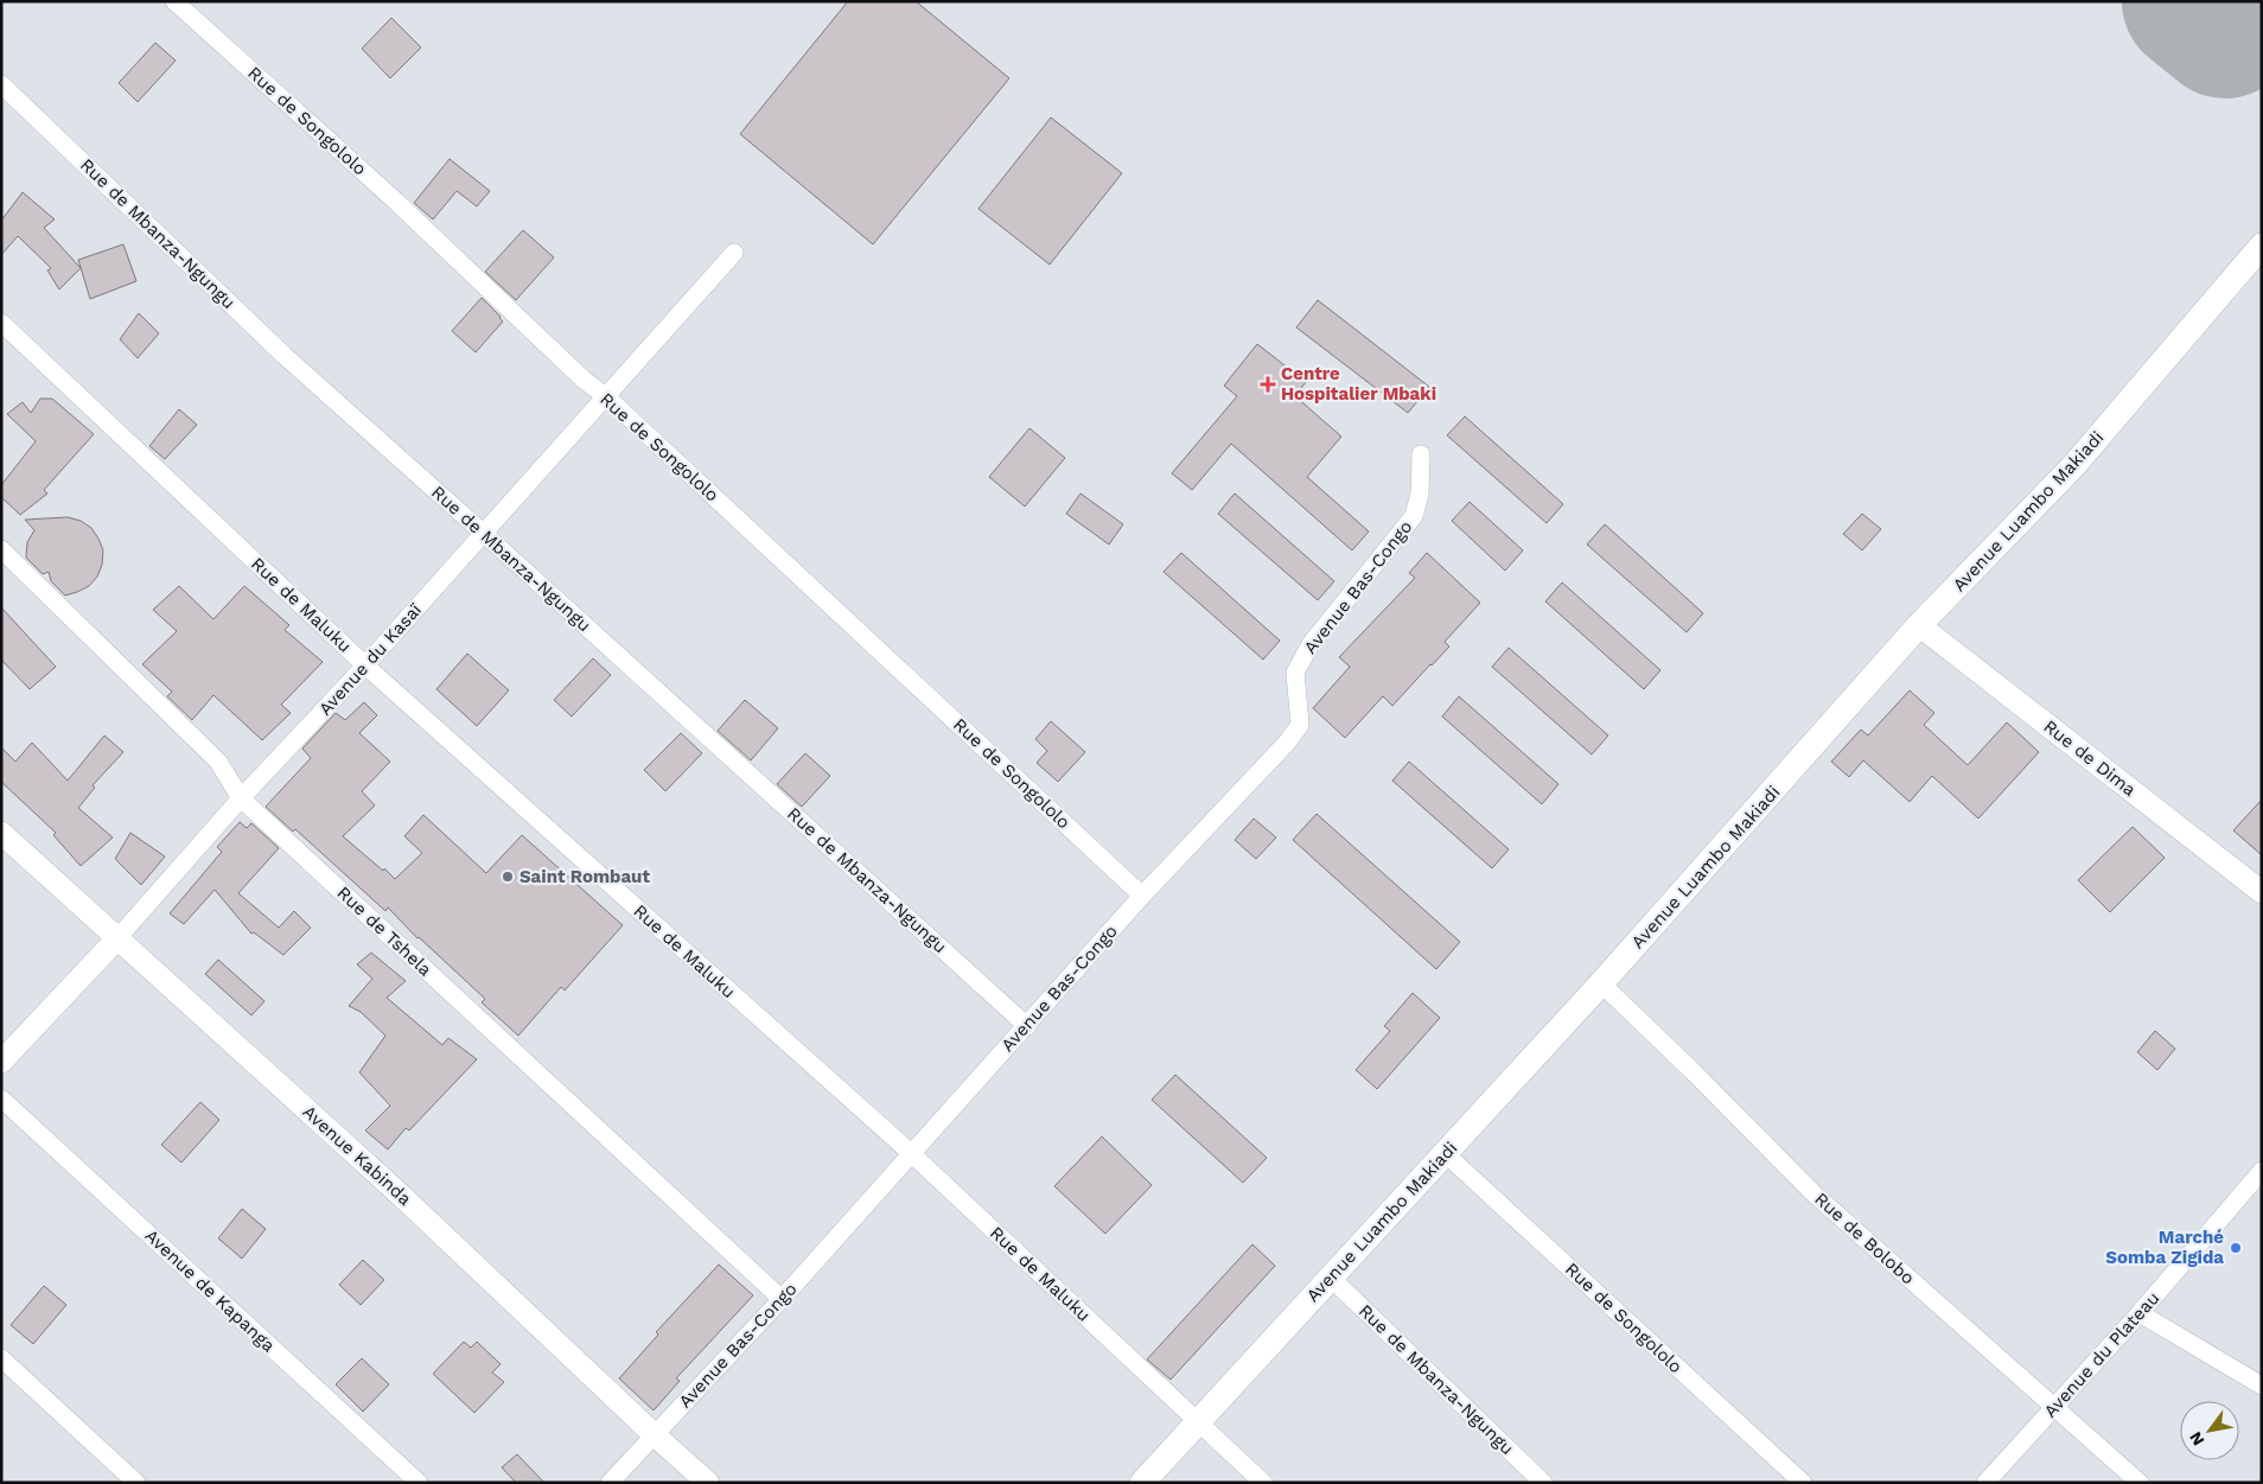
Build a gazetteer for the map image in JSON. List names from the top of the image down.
{
  "streets": {
    "main road": ["Avenue Luambo Makiadi"],
    "street": [
      "Rue de Songololo",
      "Rue de Mbanza-Ngungu",
      "Avenue Bas-Congo",
      "Rue de Maluku",
      "Avenue du Kasaï",
      "Rue de Dima",
      "Rue de Tshela",
      "Avenue Kabinda",
      "Rue de Bolobo",
      "Avenue de Kapanga",
      "Avenue du Plateau"
    ]
  },
  "crossings": [
    ["Rue de Songololo", "Avenue Luambo Makiadi"],
    ["Rue de Songololo", "Avenue Bas-Congo"],
    ["Rue de Songololo", "Avenue du Kasaï"],
    ["Rue de Mbanza-Ngungu", "Avenue Luambo Makiadi"],
    ["Rue de Mbanza-Ngungu", "Avenue Bas-Congo"],
    ["Rue de Mbanza-Ngungu", "Avenue du Kasaï"],
    ["Avenue Luambo Makiadi", "Rue de Maluku"],
    ["Avenue Luambo Makiadi", "Rue de Dima"],
    ["Avenue Luambo Makiadi", "Rue de Bolobo"],
    ["Avenue Bas-Congo", "Rue de Maluku"],
    ["Avenue Bas-Congo", "Rue de Tshela"],
    ["Avenue Bas-Congo", "Avenue Kabinda"],
    ["Rue de Maluku", "Avenue du Kasaï"],
    ["Avenue du Kasaï", "Rue de Tshela"],
    ["Avenue du Kasaï", "Avenue Kabinda"],
    ["Rue de Bolobo", "Avenue du Plateau"]
  ],
  "places": {
    "health": ["Centre Hospitalier Mbaki"],
    "other": ["Saint Rombaut", "Marché Somba Zigida"]
  },
  "north": "bottom left"
}
